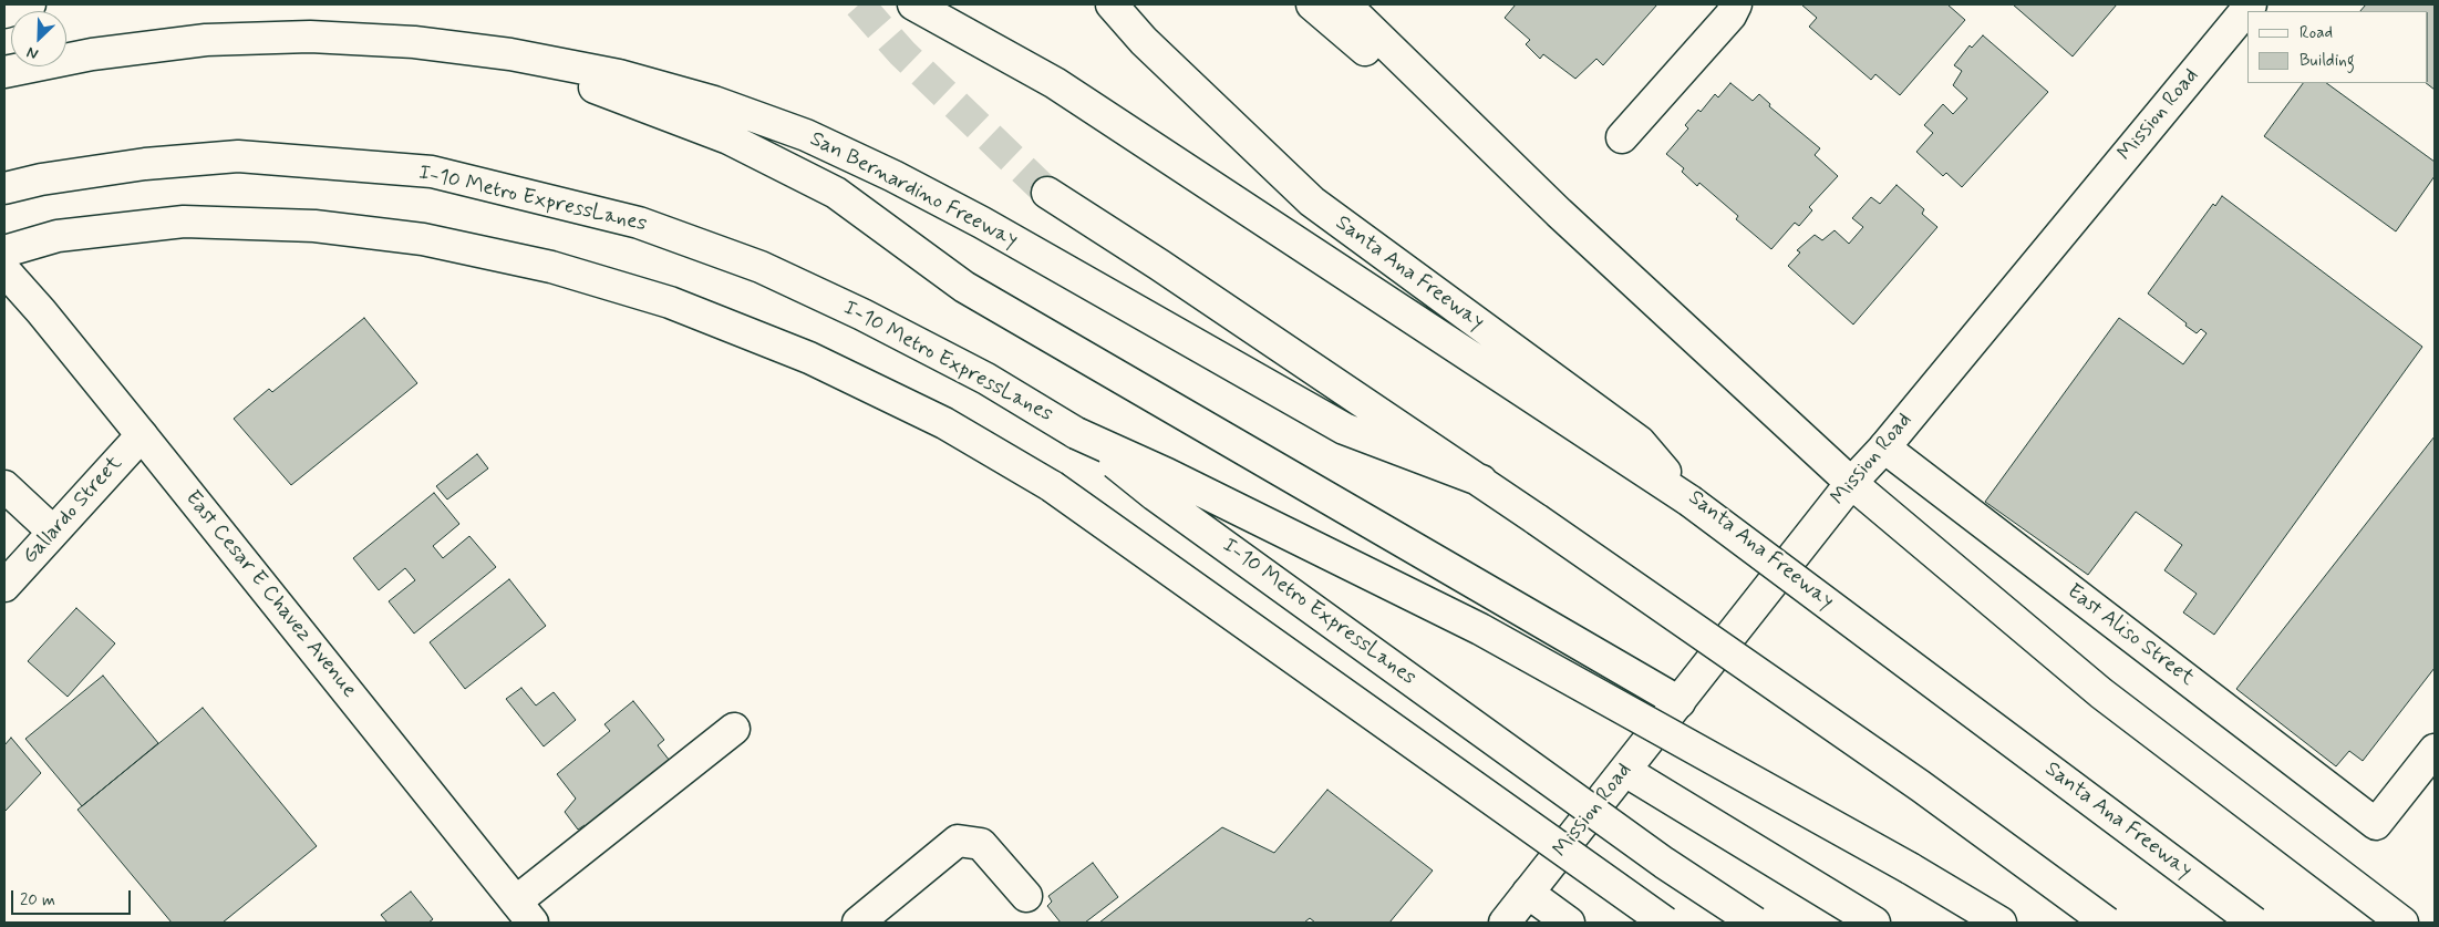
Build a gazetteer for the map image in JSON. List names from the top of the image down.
{
  "streets": {
    "main road": [
      "Mission Road",
      "San Bernardino Freeway",
      "I-10 Metro ExpressLanes",
      "Santa Ana Freeway",
      "Gallardo Street",
      "East Cesar E Chavez Avenue",
      "East Aliso Street"
    ]
  },
  "crossings": [
    ["Mission Road", "East Aliso Street"],
    ["Gallardo Street", "East Cesar E Chavez Avenue"]
  ],
  "legend": ["Road", "Building"],
  "scale_bar": "20 m",
  "north": "bottom left"
}
